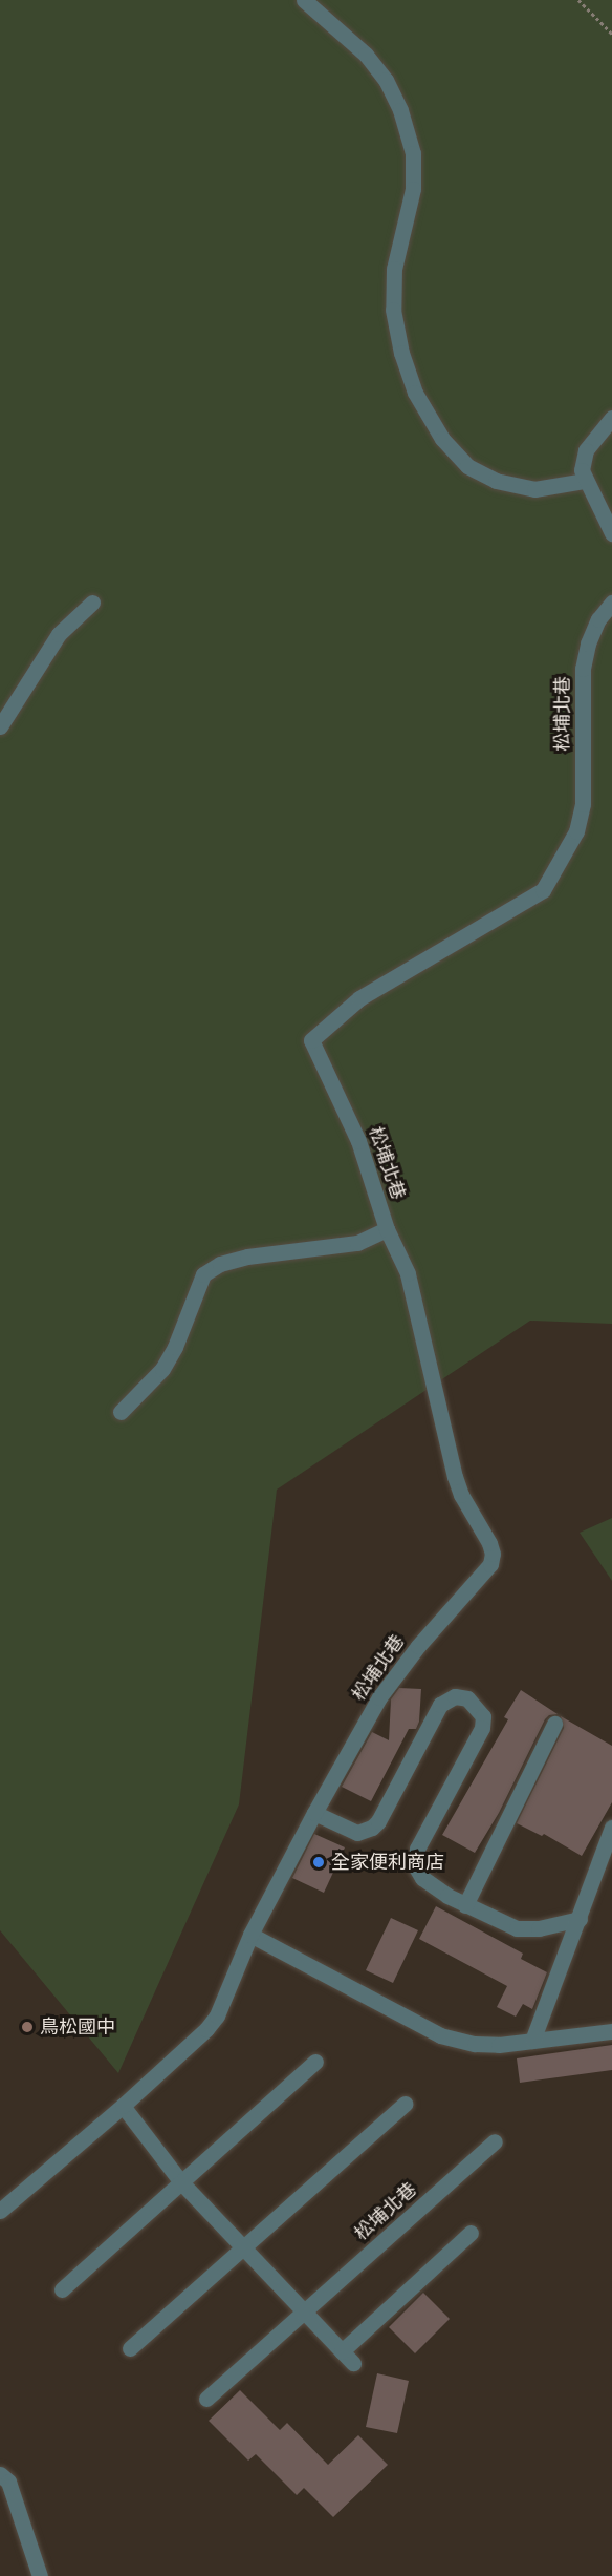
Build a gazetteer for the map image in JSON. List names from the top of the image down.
{
  "streets": {
    "lane": ["松埔北巷"]
  },
  "places": ["全家便利商店", "鳥松國中"]
}
